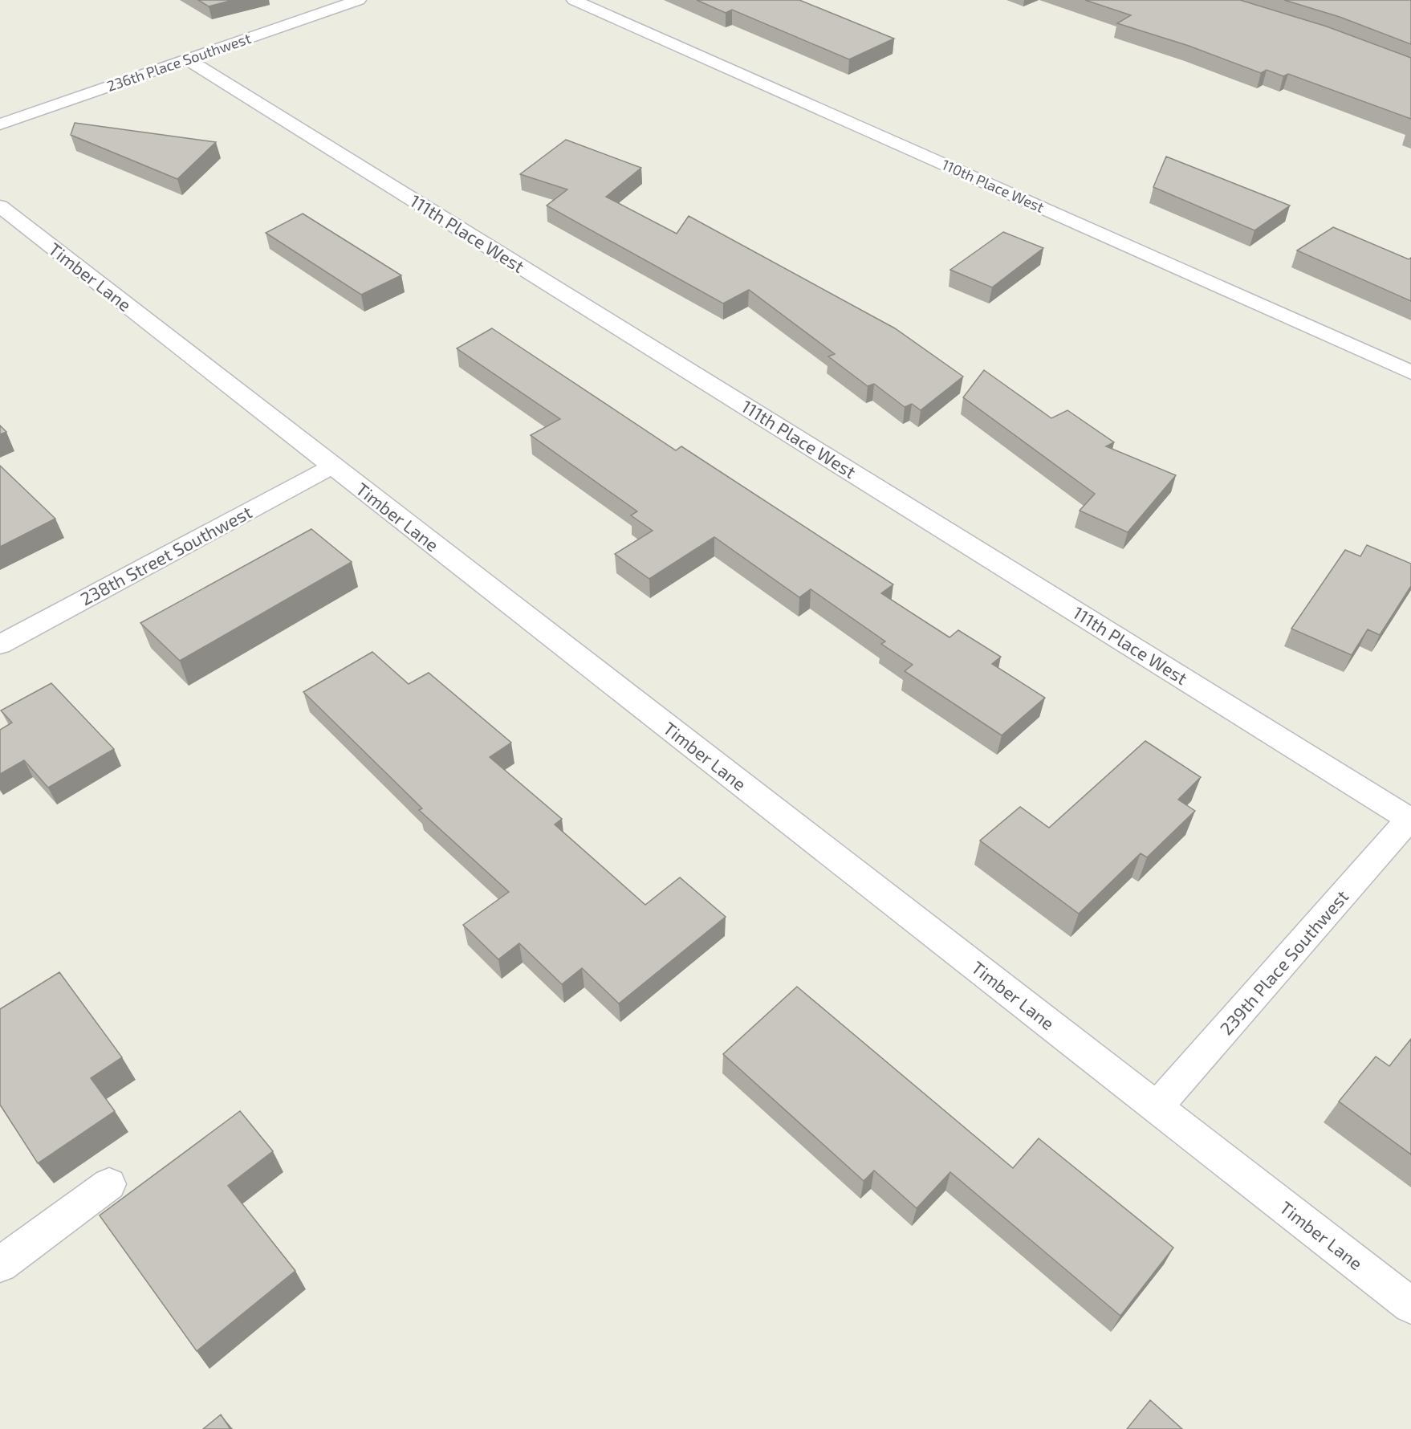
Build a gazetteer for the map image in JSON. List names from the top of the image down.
{
  "streets": {
    "street": [
      "236th Place Southwest",
      "110th Place West",
      "111th Place West",
      "Timber Lane",
      "238th Street Southwest",
      "239th Place Southwest"
    ]
  },
  "crossings": [
    ["236th Place Southwest", "111th Place West"],
    ["111th Place West", "239th Place Southwest"],
    ["Timber Lane", "238th Street Southwest"],
    ["Timber Lane", "239th Place Southwest"]
  ]
}
